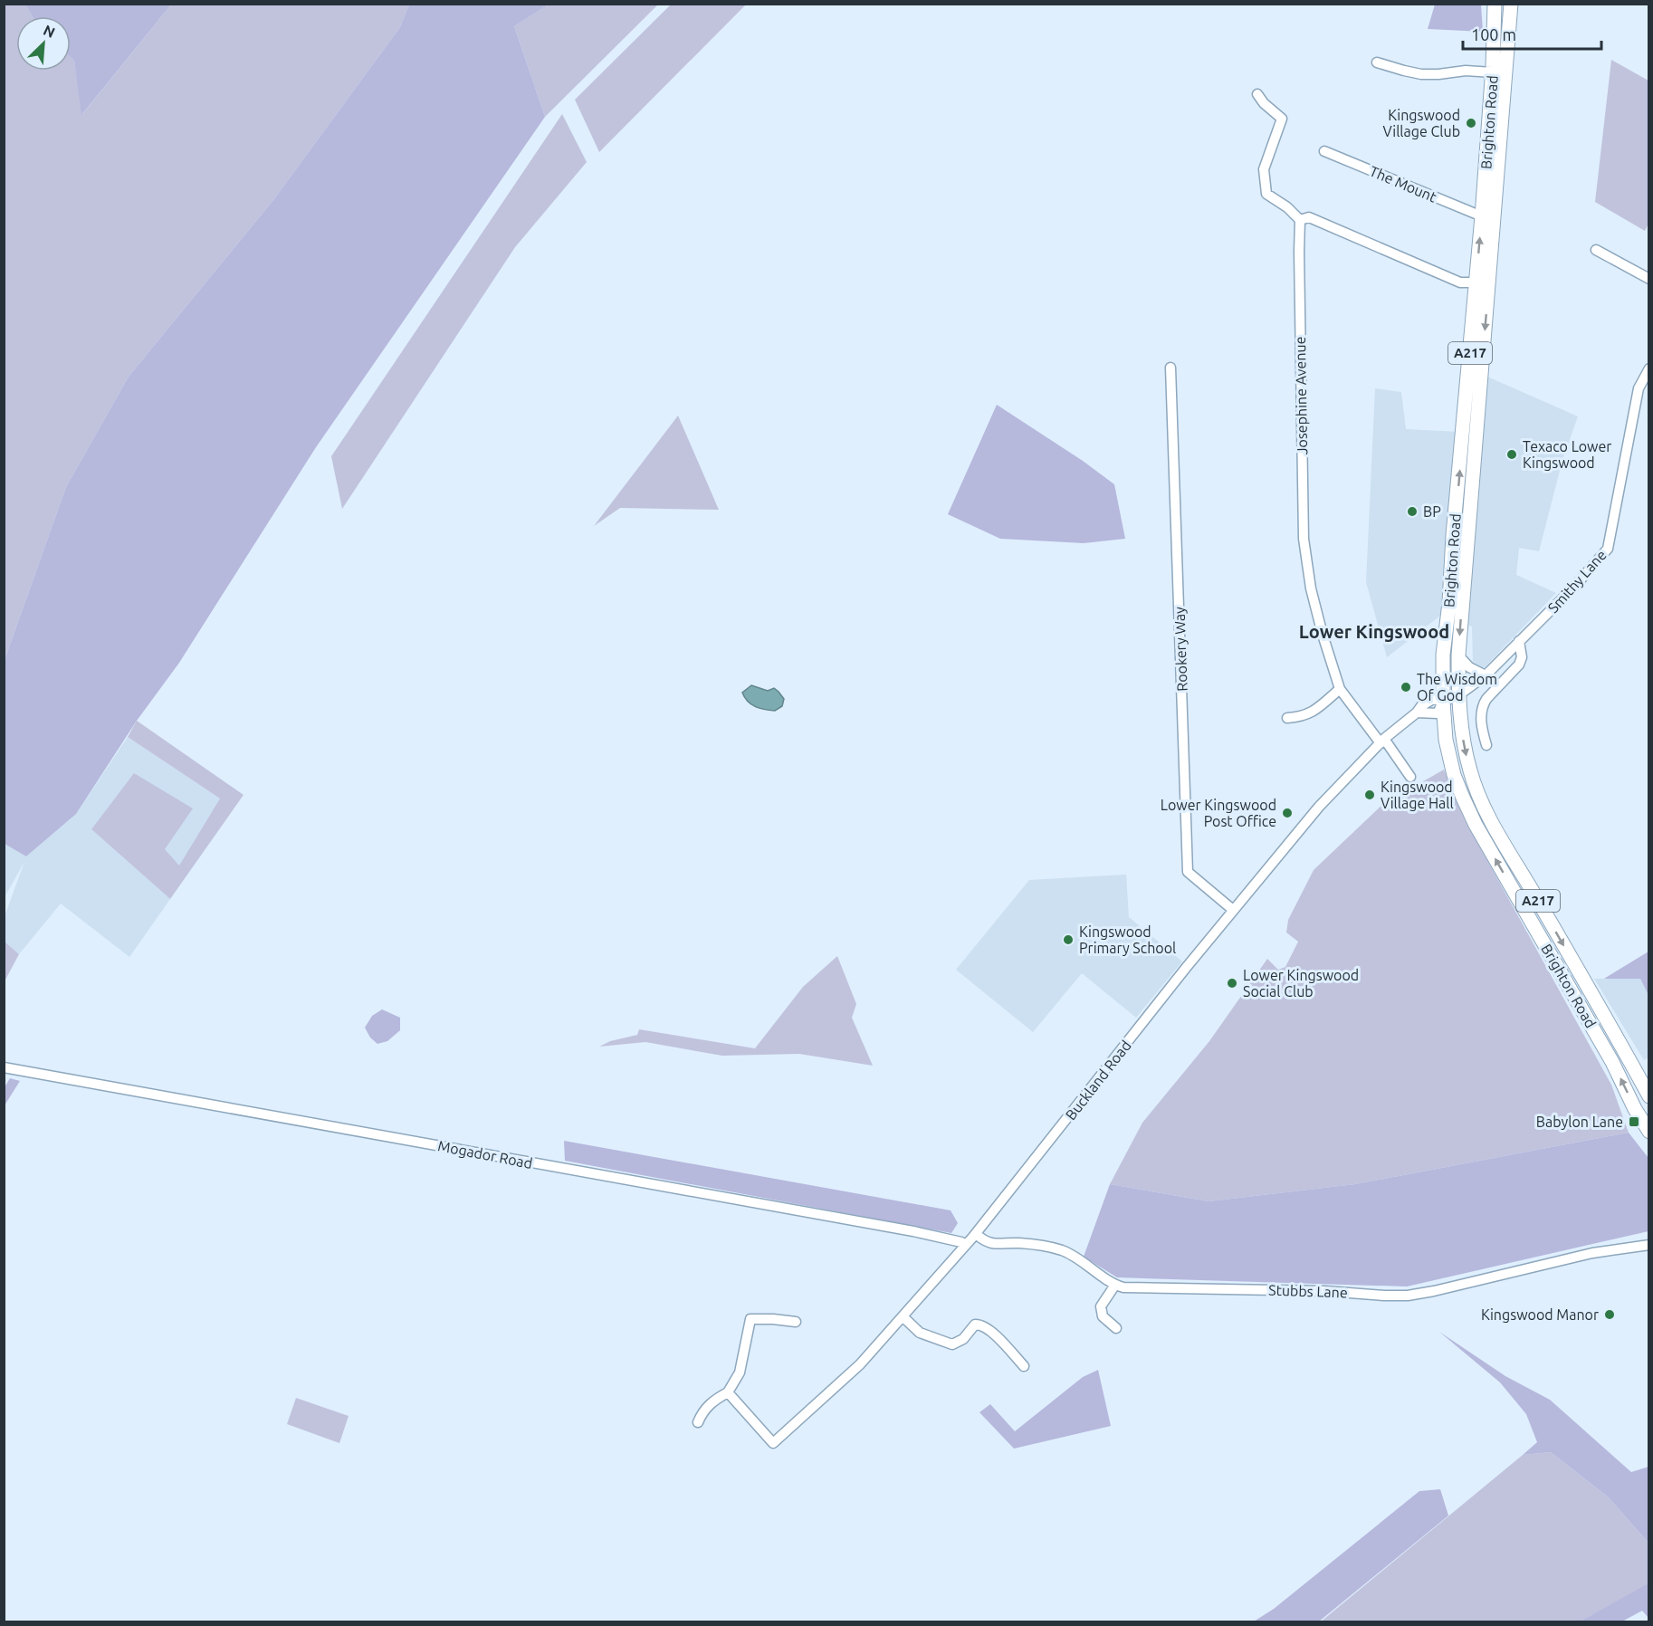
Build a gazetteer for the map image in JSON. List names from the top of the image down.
{
  "streets": {
    "highway": ["Brighton Road", "A217"],
    "street": [
      "The Mount",
      "Josephine Avenue",
      "Smithy Lane",
      "Rookery Way",
      "Buckland Road",
      "Mogador Road",
      "Stubbs Lane"
    ]
  },
  "crossings": [
    ["Brighton Road", "The Mount"],
    ["Brighton Road", "Smithy Lane"],
    ["Brighton Road", "Buckland Road"],
    ["Josephine Avenue", "Buckland Road"],
    ["Smithy Lane", "Buckland Road"],
    ["Rookery Way", "Buckland Road"],
    ["Buckland Road", "Mogador Road"]
  ],
  "districts": ["Lower Kingswood"],
  "places": {
    "other": [
      "Kingswood Village Club",
      "Texaco Lower Kingswood",
      "BP",
      "The Wisdom Of God",
      "Kingswood Village Hall",
      "Lower Kingswood Post Office",
      "Kingswood Primary School",
      "Lower Kingswood Social Club",
      "Kingswood Manor"
    ],
    "transit": ["Babylon Lane"]
  },
  "scale_bar": "100 m",
  "north": "top right"
}
